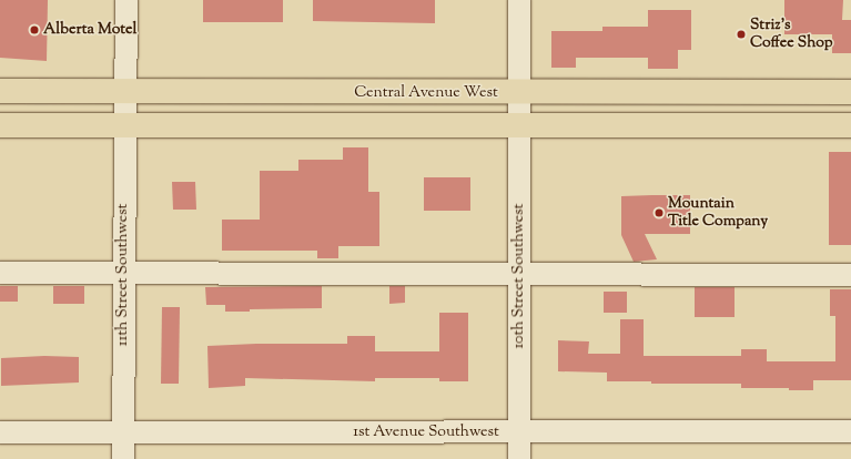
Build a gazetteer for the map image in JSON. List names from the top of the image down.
{
  "streets": {
    "highway": ["Central Avenue West"],
    "street": ["11th Street Southwest", "10th Street Southwest", "1st Avenue Southwest"]
  },
  "crossings": [
    ["Central Avenue West", "11th Street Southwest"],
    ["Central Avenue West", "10th Street Southwest"],
    ["11th Street Southwest", "1st Avenue Southwest"],
    ["10th Street Southwest", "1st Avenue Southwest"]
  ],
  "places": ["Alberta Motel", "Striz's Coffee Shop", "Mountain Title Company"]
}
